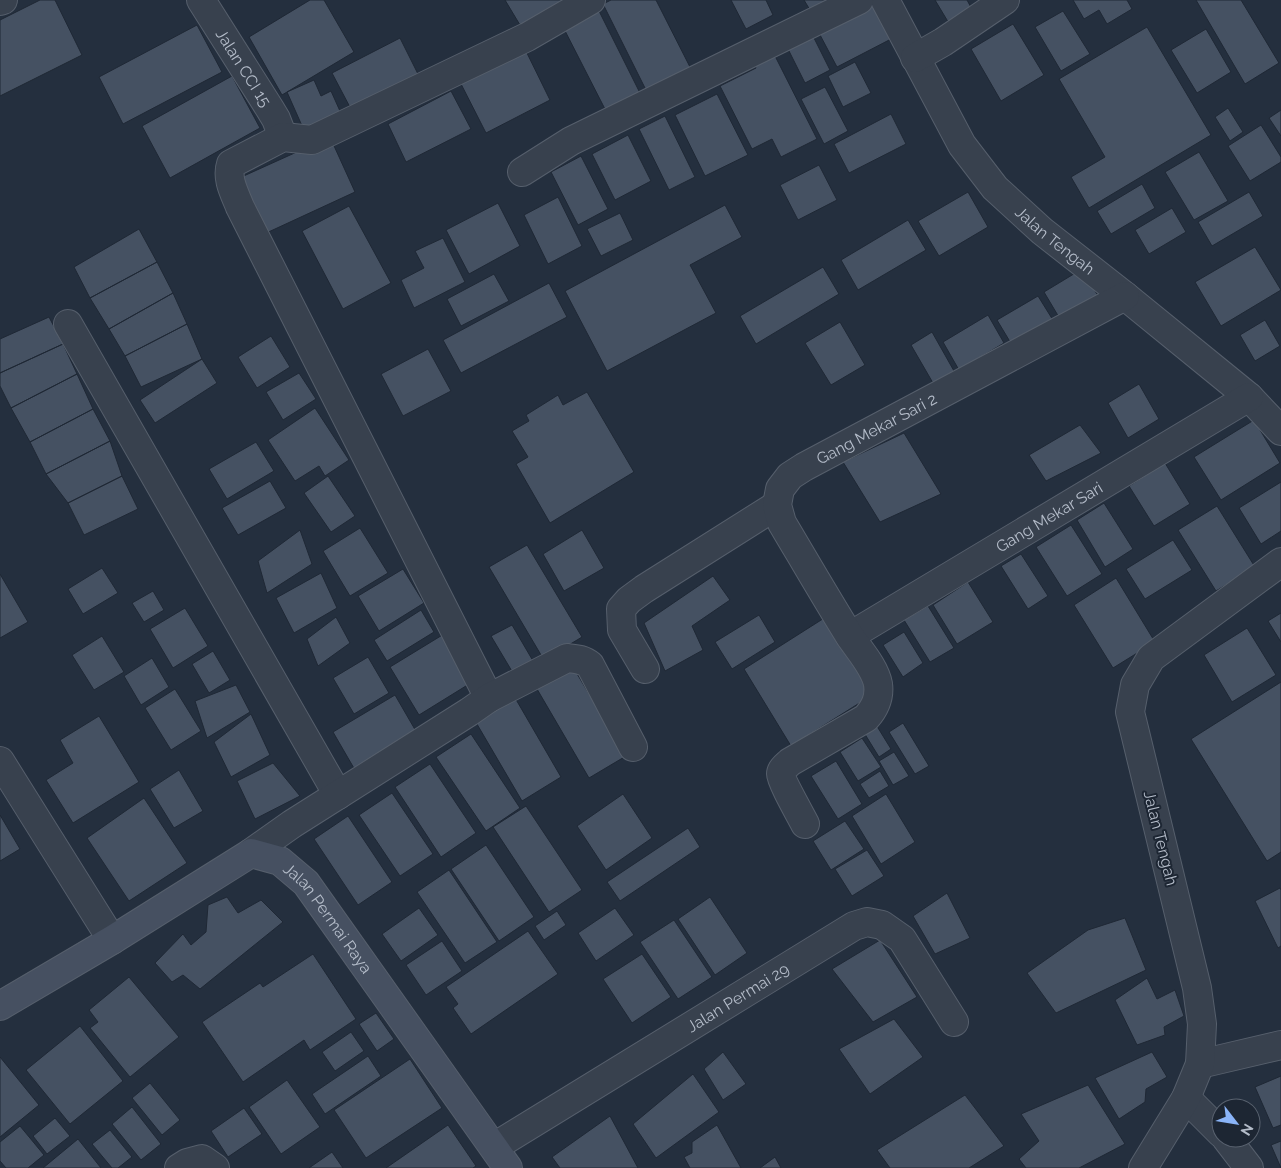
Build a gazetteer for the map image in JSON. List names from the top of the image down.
{
  "streets": {
    "street": [
      "Jalan CCI 15",
      "Jalan Tengah",
      "Gang Mekar Sari 2",
      "Gang Mekar Sari",
      "Jalan Permai Raya",
      "Jalan Permai 29"
    ]
  },
  "crossings": [
    ["Jalan Tengah", "Gang Mekar Sari 2"],
    ["Jalan Tengah", "Gang Mekar Sari"],
    ["Jalan Permai Raya", "Jalan Permai 29"]
  ],
  "north": "bottom right"
}
